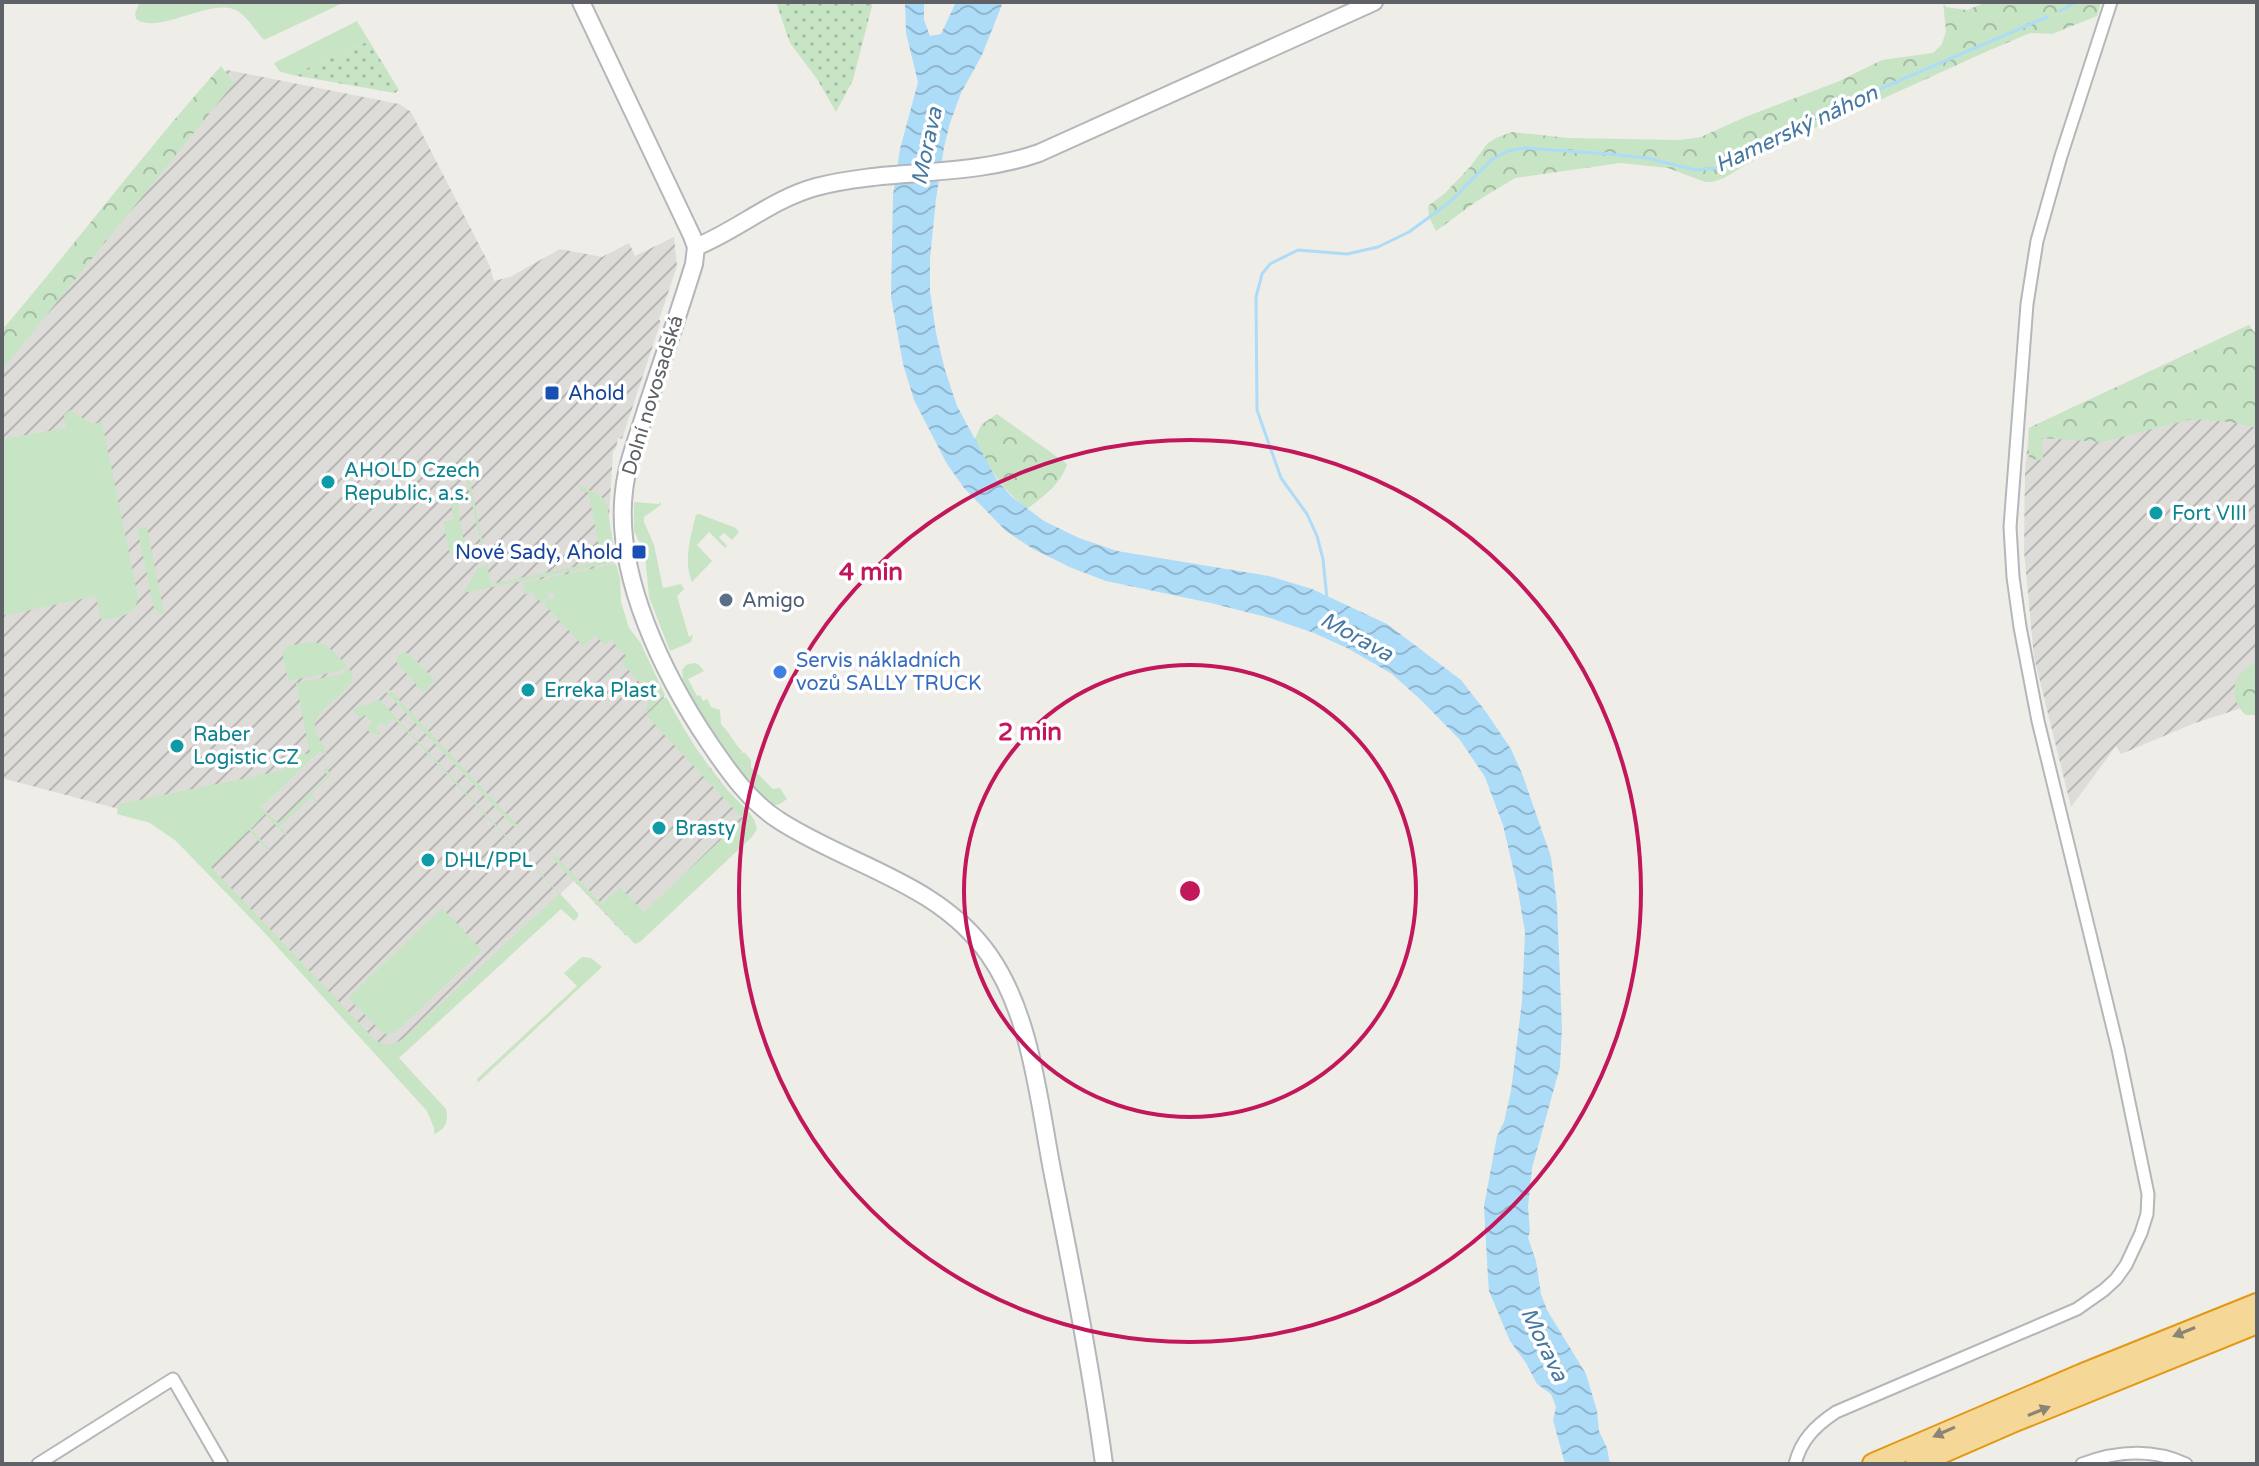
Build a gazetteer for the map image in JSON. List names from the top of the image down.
{
  "streets": {
    "main road": ["Dolní novosadská"]
  },
  "water": ["Hamerský náhon", "Morava"],
  "places": {
    "transit": ["Ahold", "Nové Sady, Ahold"],
    "other": [
      "AHOLD Czech Republic, a.s.",
      "Fort VIII",
      "Amigo",
      "Servis nákladních vozů SALLY TRUCK",
      "Erreka Plast",
      "Raber Logistic CZ",
      "Brasty",
      "DHL/PPL"
    ]
  },
  "rings": ["4 min", "2 min"]
}
